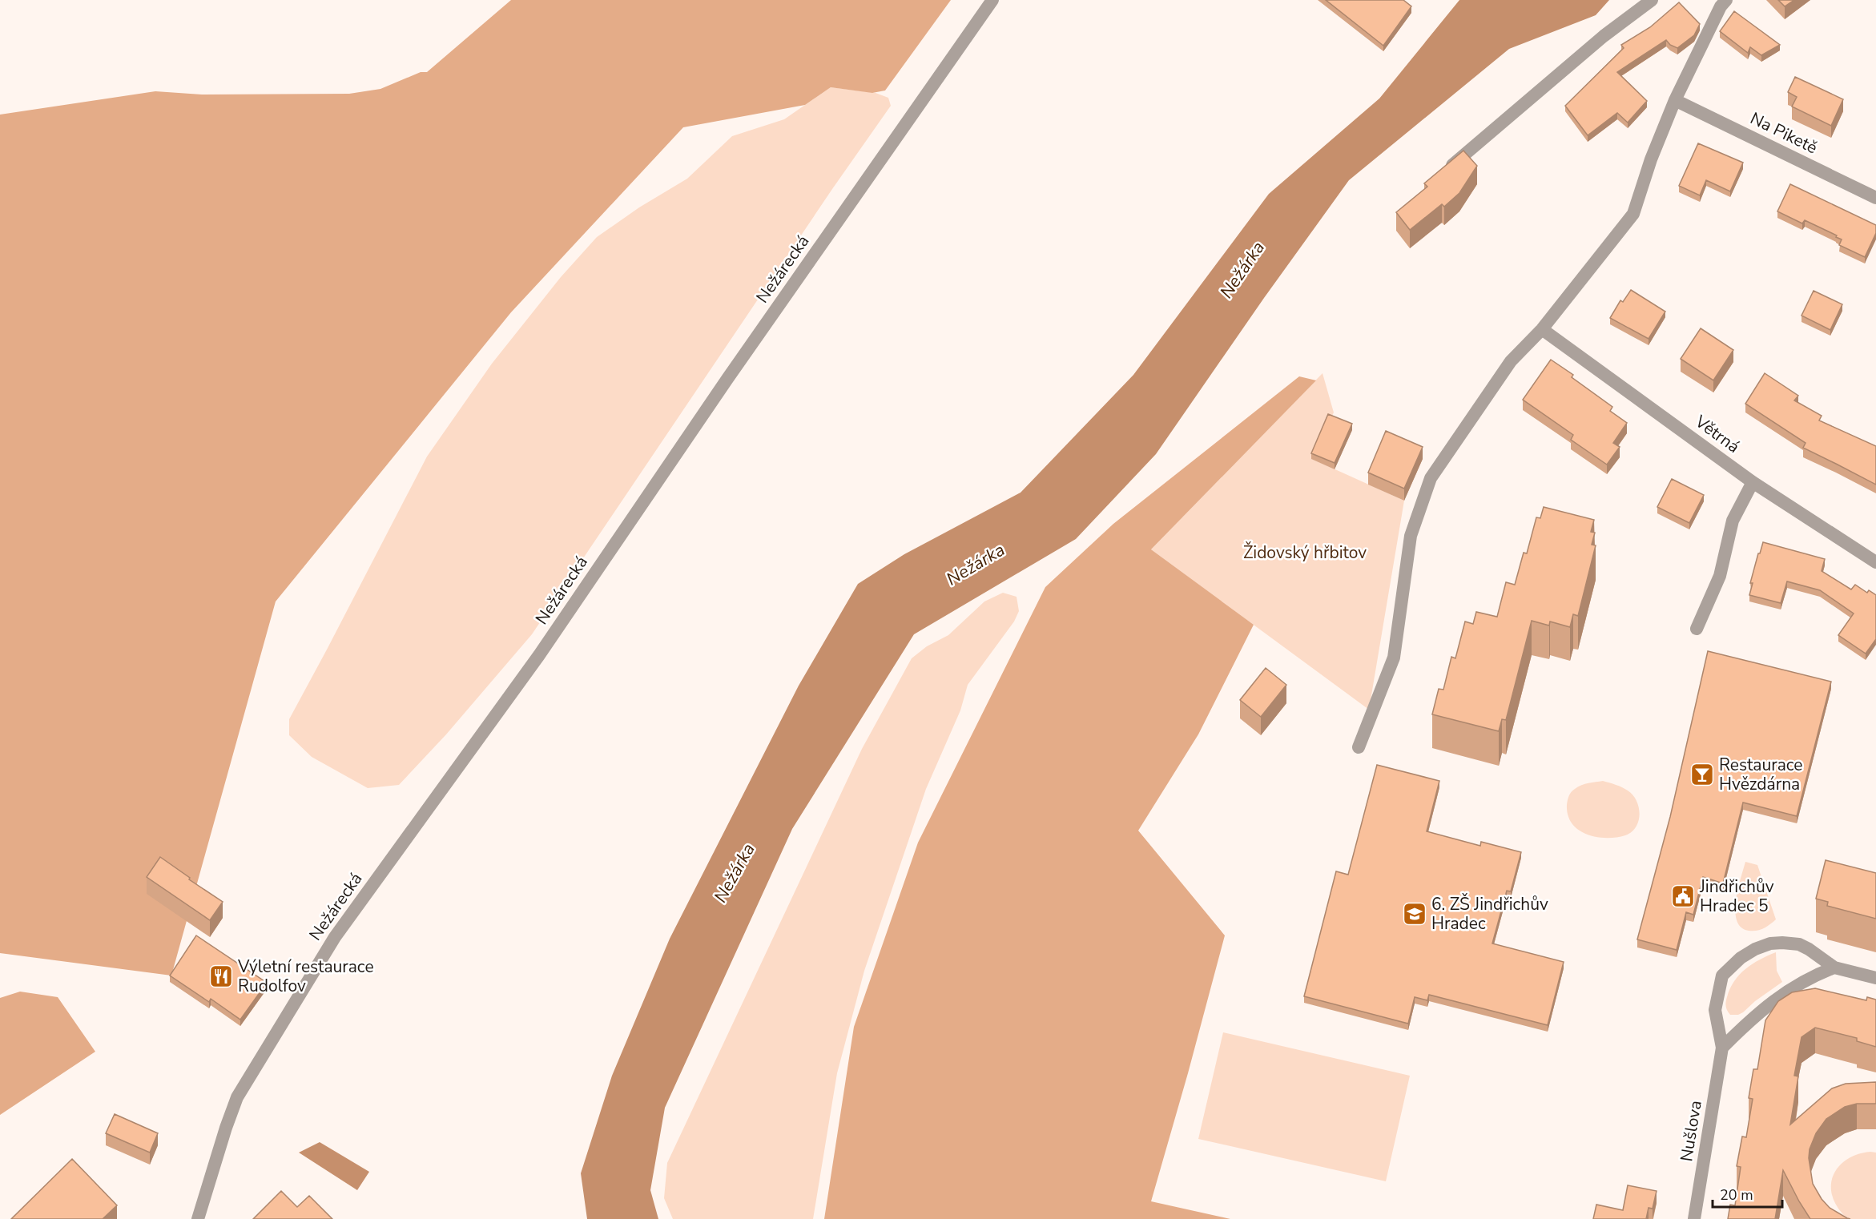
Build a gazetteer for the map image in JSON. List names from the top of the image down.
{
  "streets": {
    "street": [
      "Na Piketě",
      "Nežárecká",
      "Větrná",
      "Nušlova"
    ]
  },
  "water": ["Nežárka"],
  "parks": ["Židovský hřbitov"],
  "places": {
    "bar": ["Restaurace Hvězdárna"],
    "public building": ["Jindřichův Hradec 5"],
    "school or university": ["6. ZŠ Jindřichův Hradec"],
    "restaurant": ["Výletní restaurace Rudolfov"]
  },
  "scale_bar": "20 m"
}
